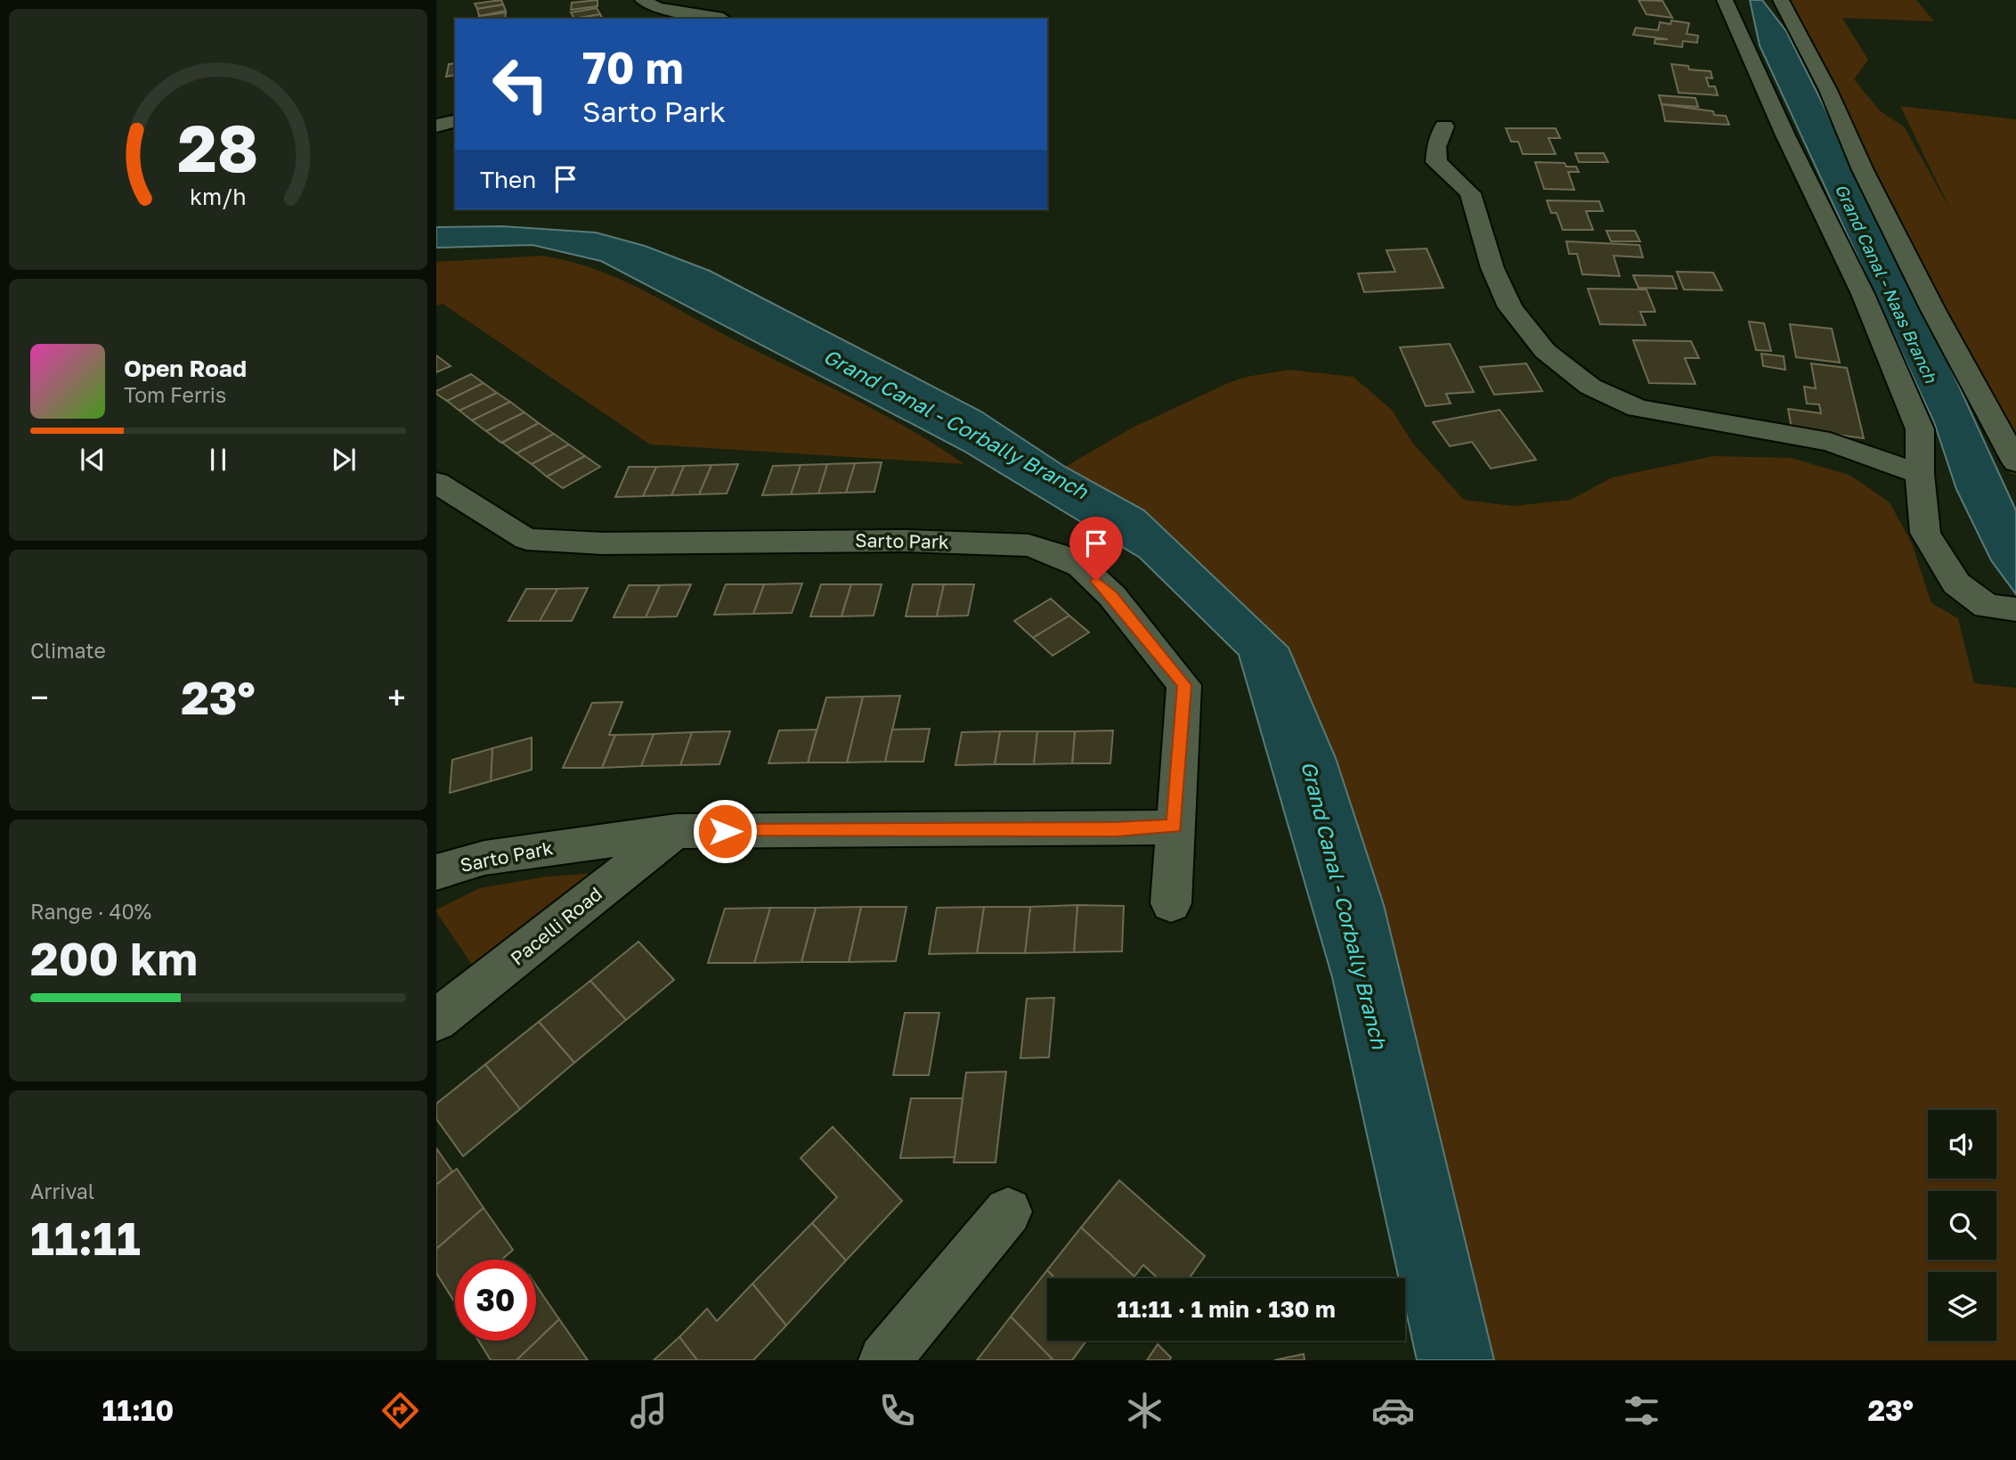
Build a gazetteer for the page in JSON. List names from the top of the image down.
{
  "streets": {
    "street": ["Sarto Park", "Pacelli Road"]
  },
  "crossings": [
    ["Sarto Park", "Pacelli Road"]
  ],
  "water": ["Grand Canal - Naas Branch", "Grand Canal - Corbally Branch"],
  "page": {
    "turn": ["70 m", "Sarto Park"],
    "then": "Then",
    "song": ["Open Road", "Tom Ferris"],
    "tile": [
      "Climate",
      ["Range · 40%", "200 km"],
      ["Arrival", "11:11"]
    ],
    "heat": ["−", "23°", "+"],
    "limit": "30",
    "trip": "11:11 · 1 min · 130 m",
    "tabs": ["11:10", "23°"],
    "gauge": ["28", "km/h"]
  }
}
